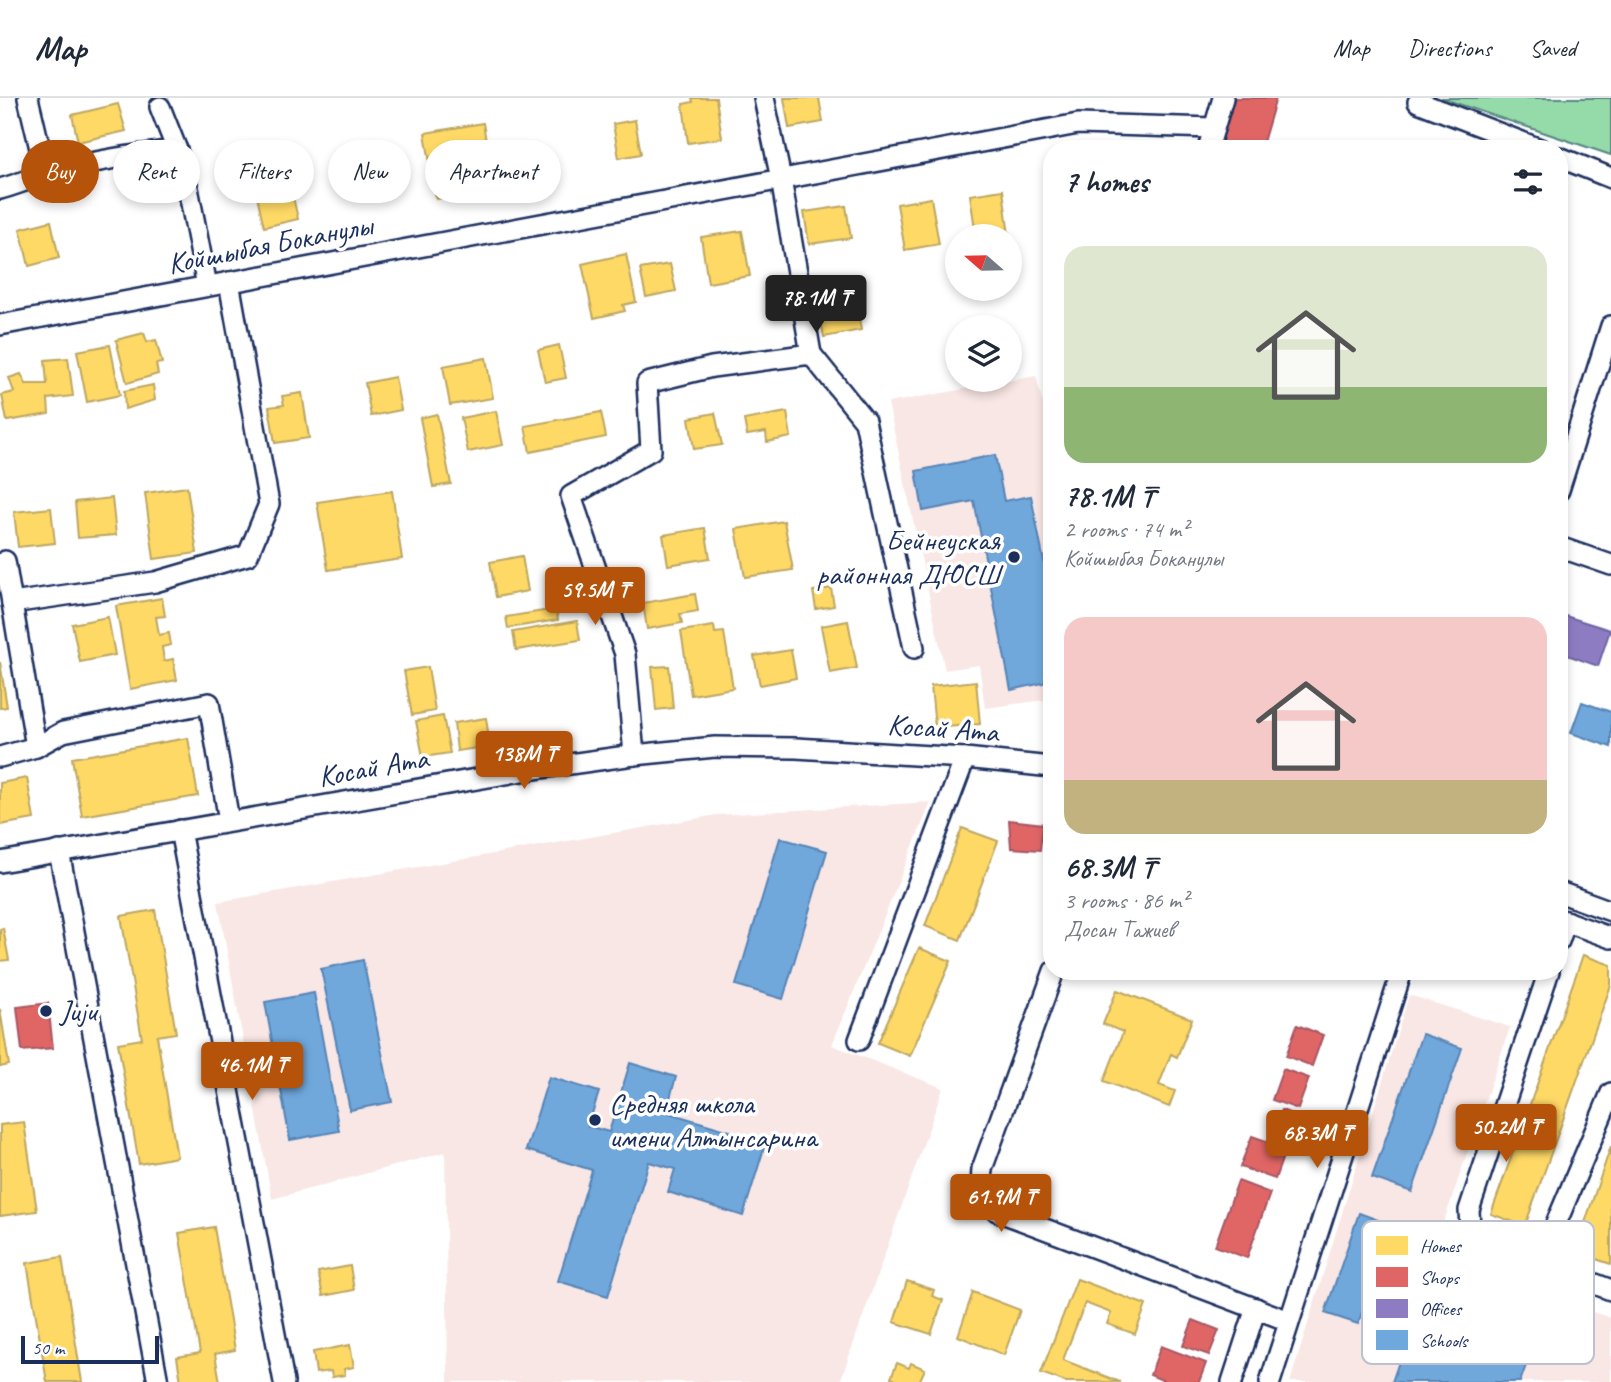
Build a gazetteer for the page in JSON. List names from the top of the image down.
{
  "streets": {
    "street": ["Койшыбая Боканулы", "Косай Ата"]
  },
  "places": ["Бейнеуская районная ДЮСШ", "Juju", "Средняя школа имени Алтынсарина"],
  "legend": [
    "Homes",
    "Shops",
    "Offices",
    "Schools"
  ],
  "scale_bar": "50 m",
  "north": "left",
  "page": {
    "header": "Map",
    "nav": ["Map", "Directions", "Saved"],
    "chip": [
      "Buy",
      "Rent",
      "Filters",
      "New",
      "Apartment"
    ],
    "heading": "7 homes",
    "list": [
      {
        "name": "78.1M ₸",
        "note": "2 rooms · 74 m² · Койшыбая Боканулы"
      },
      {
        "name": "68.3M ₸",
        "note": "3 rooms · 86 m² · Досан Тажиев"
      }
    ],
    "price": [
      "78.1M ₸",
      "59.5M ₸",
      "138M ₸",
      "46.1M ₸",
      "50.2M ₸",
      "68.3M ₸",
      "61.9M ₸"
    ],
    "scale": "50 m"
  }
}
